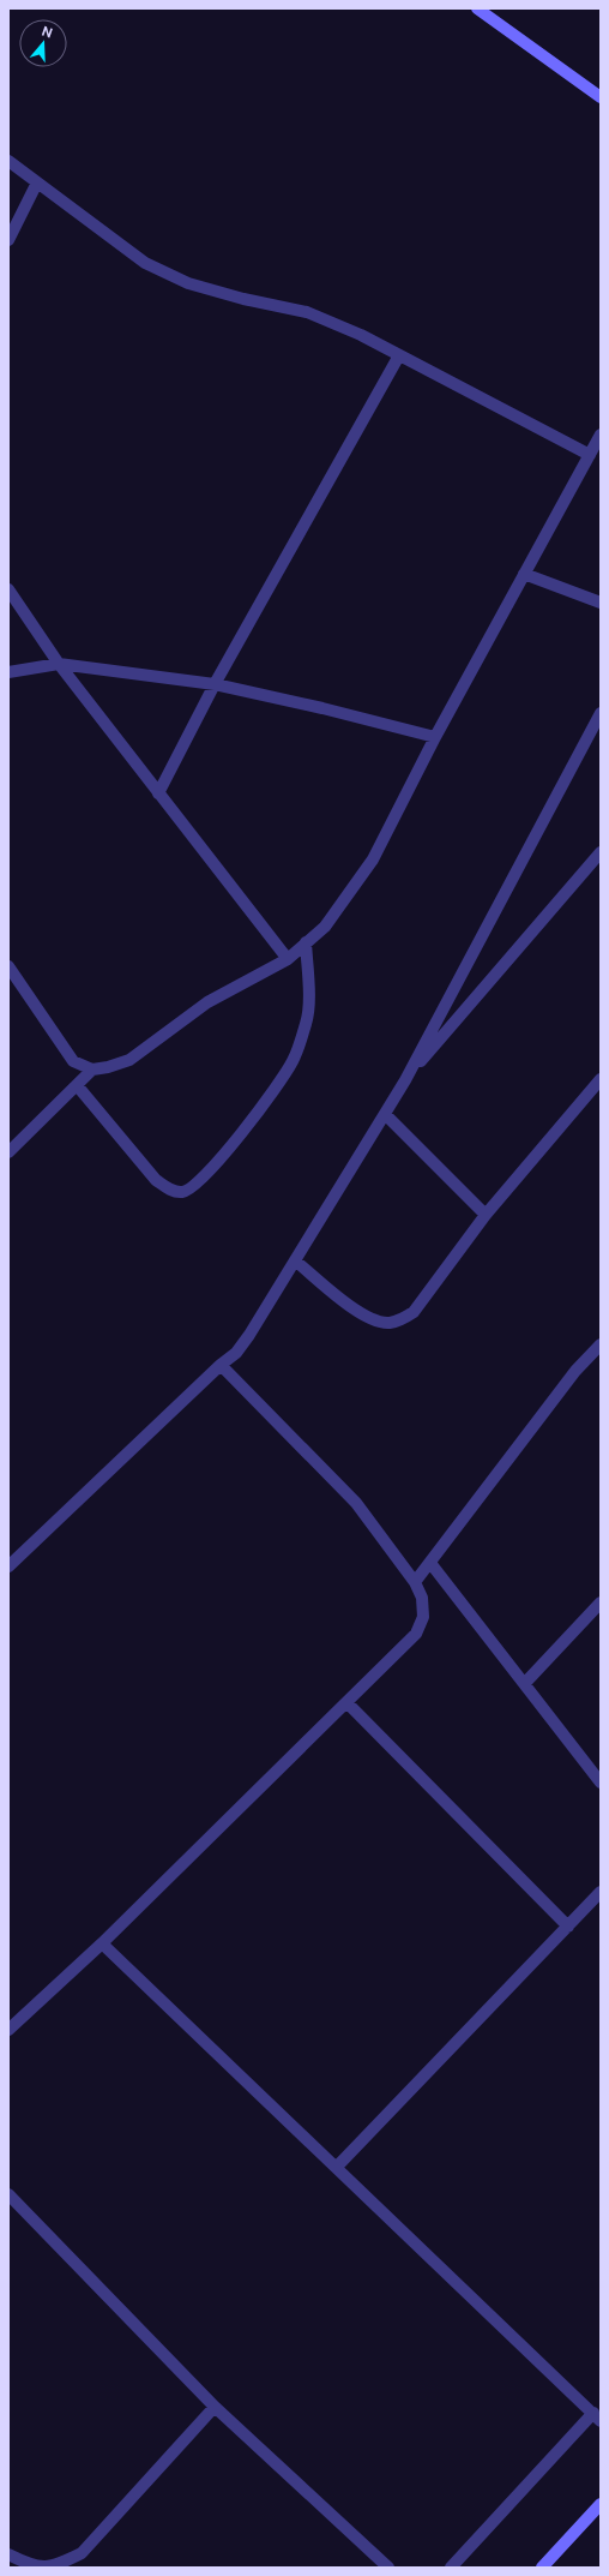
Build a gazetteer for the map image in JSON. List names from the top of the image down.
{
  "north": "top"
}
